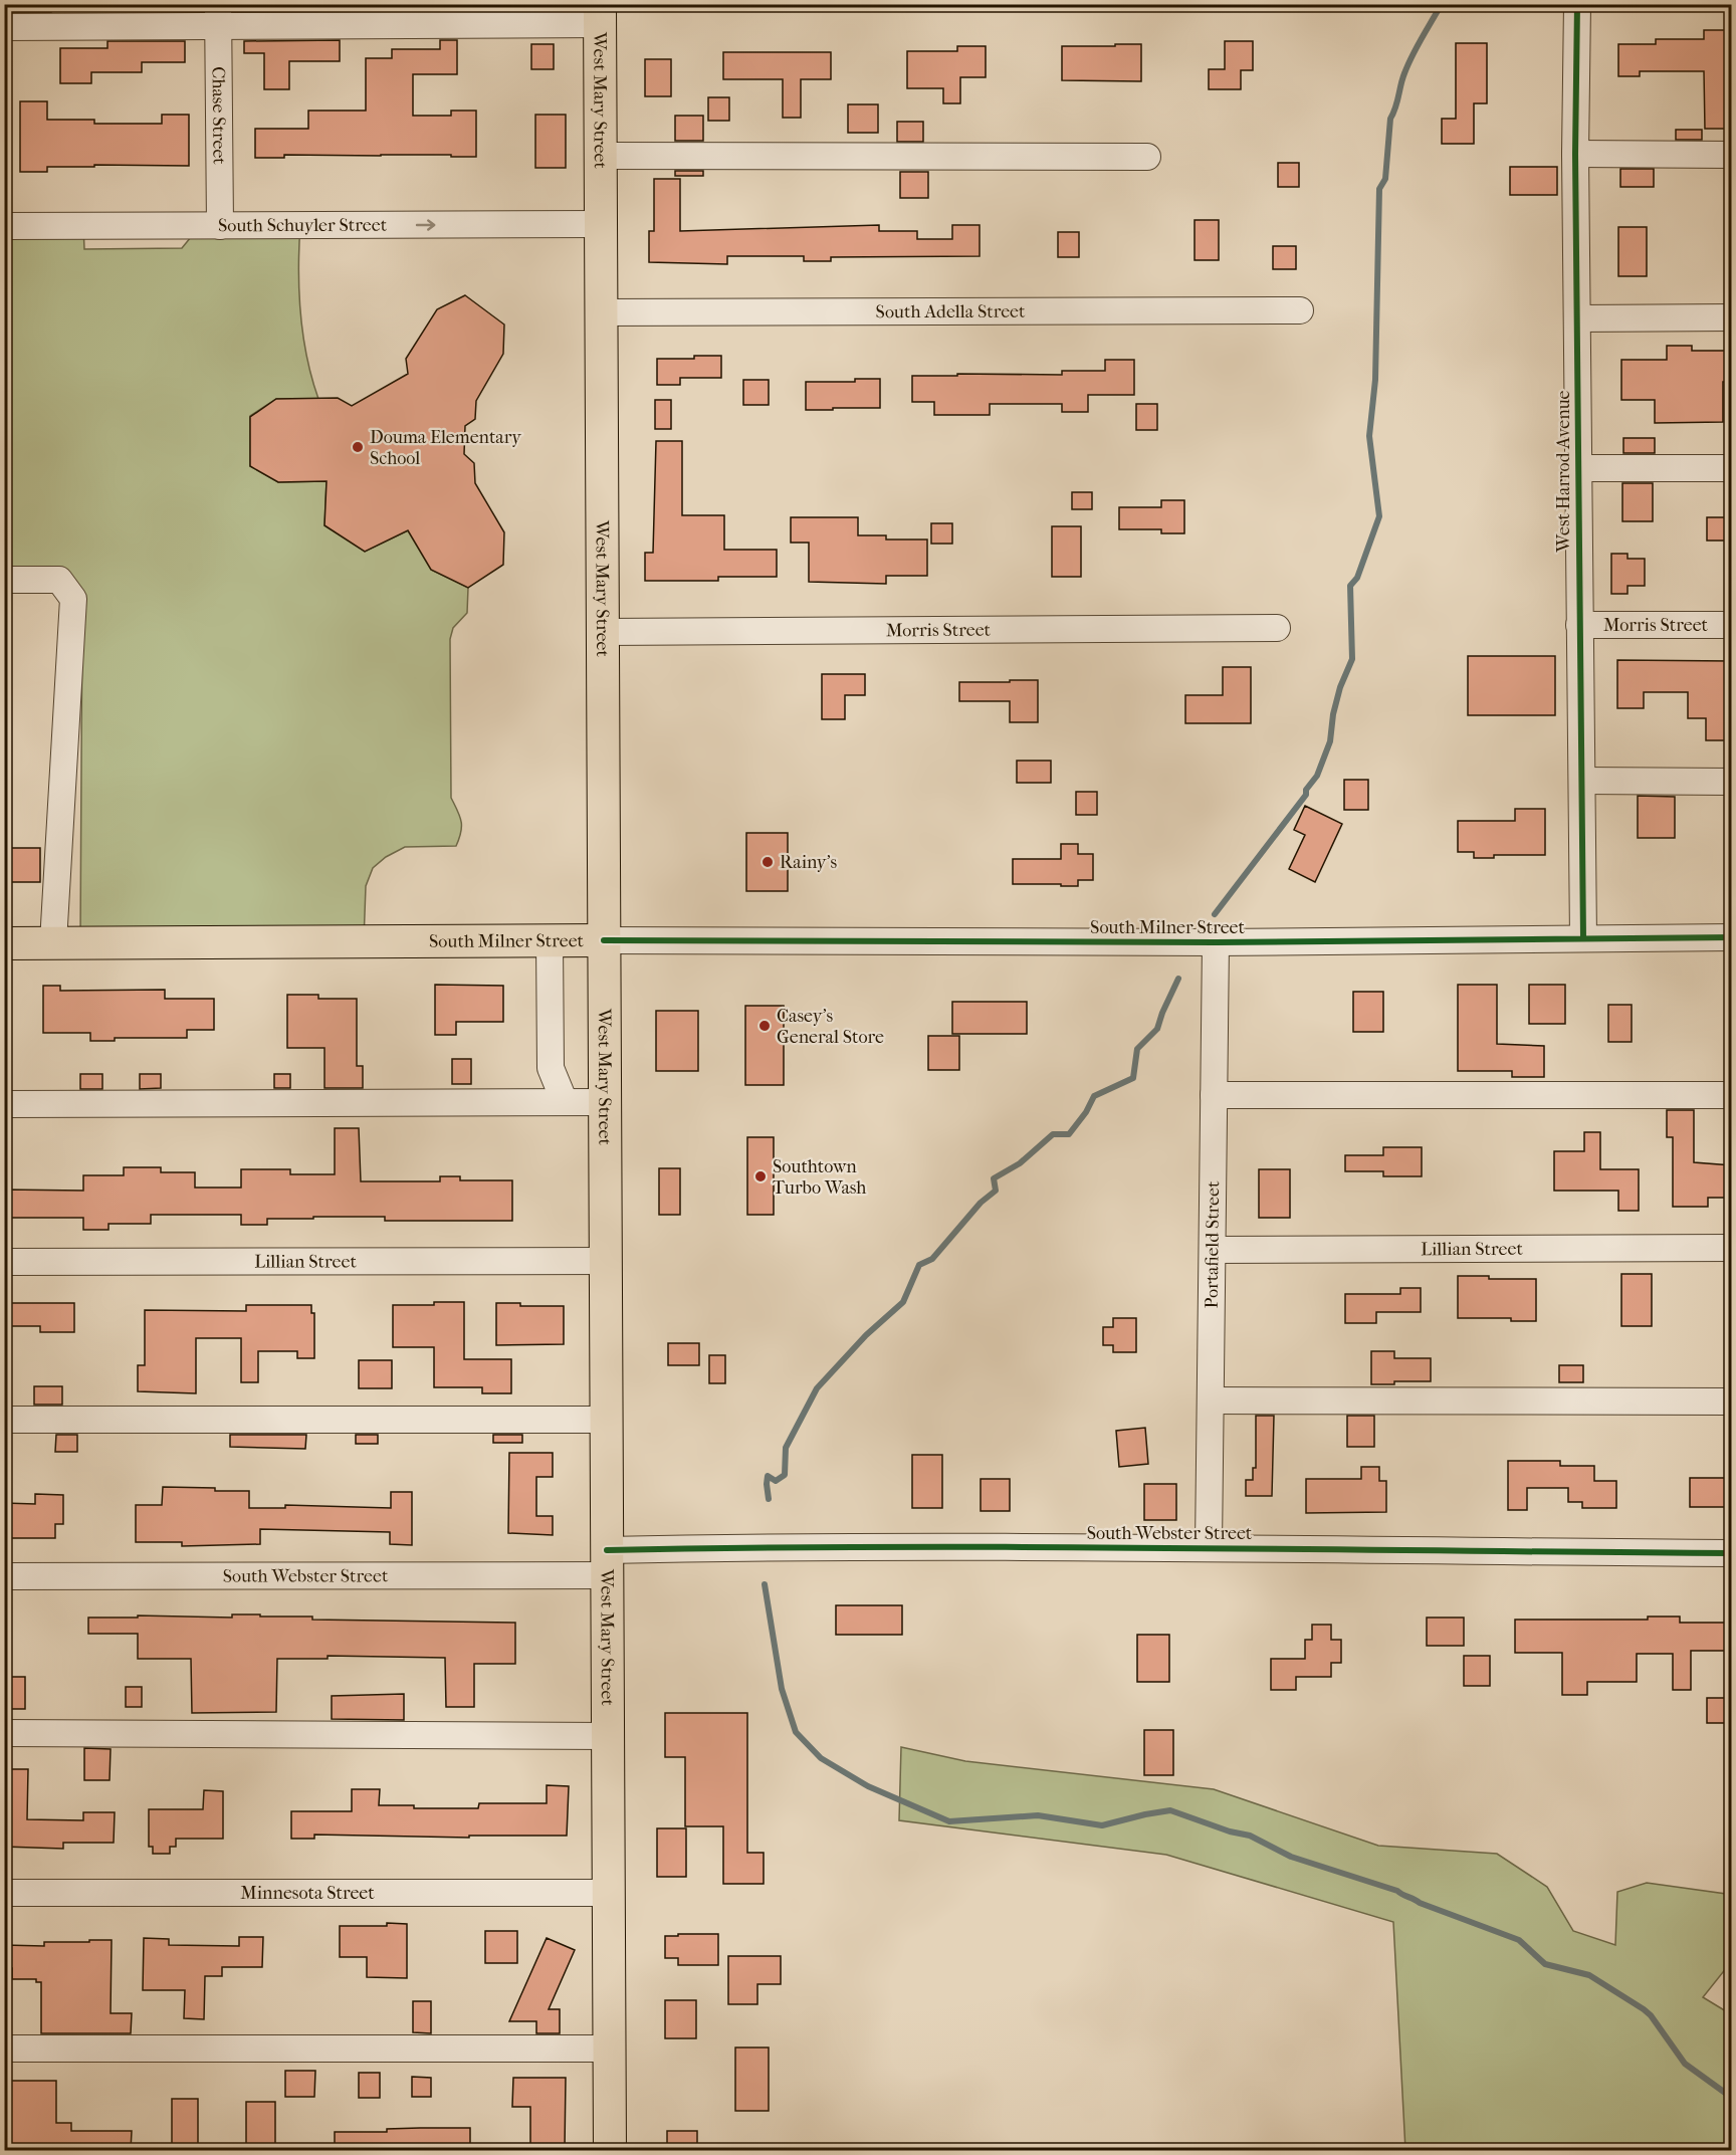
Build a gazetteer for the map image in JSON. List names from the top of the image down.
{
  "streets": {
    "main road": ["West Mary Street", "South Milner Street"],
    "street": [
      "Chase Street",
      "South Schuyler Street",
      "South Adella Street",
      "West Harrod Avenue",
      "Morris Street",
      "Portafield Street",
      "Lillian Street",
      "South Webster Street",
      "Minnesota Street"
    ]
  },
  "crossings": [
    ["West Mary Street", "South Schuyler Street"],
    ["West Mary Street", "South Adella Street"],
    ["West Mary Street", "Morris Street"],
    ["West Mary Street", "South Milner Street"],
    ["West Mary Street", "Lillian Street"],
    ["West Mary Street", "South Webster Street"],
    ["West Mary Street", "Minnesota Street"],
    ["Chase Street", "South Schuyler Street"],
    ["West Harrod Avenue", "Morris Street"],
    ["West Harrod Avenue", "South Milner Street"],
    ["South Milner Street", "Portafield Street"],
    ["Portafield Street", "Lillian Street"],
    ["Portafield Street", "South Webster Street"]
  ],
  "places": [
    "Douma Elementary School",
    "Rainy's",
    "Casey's General Store",
    "Southtown Turbo Wash"
  ]
}
